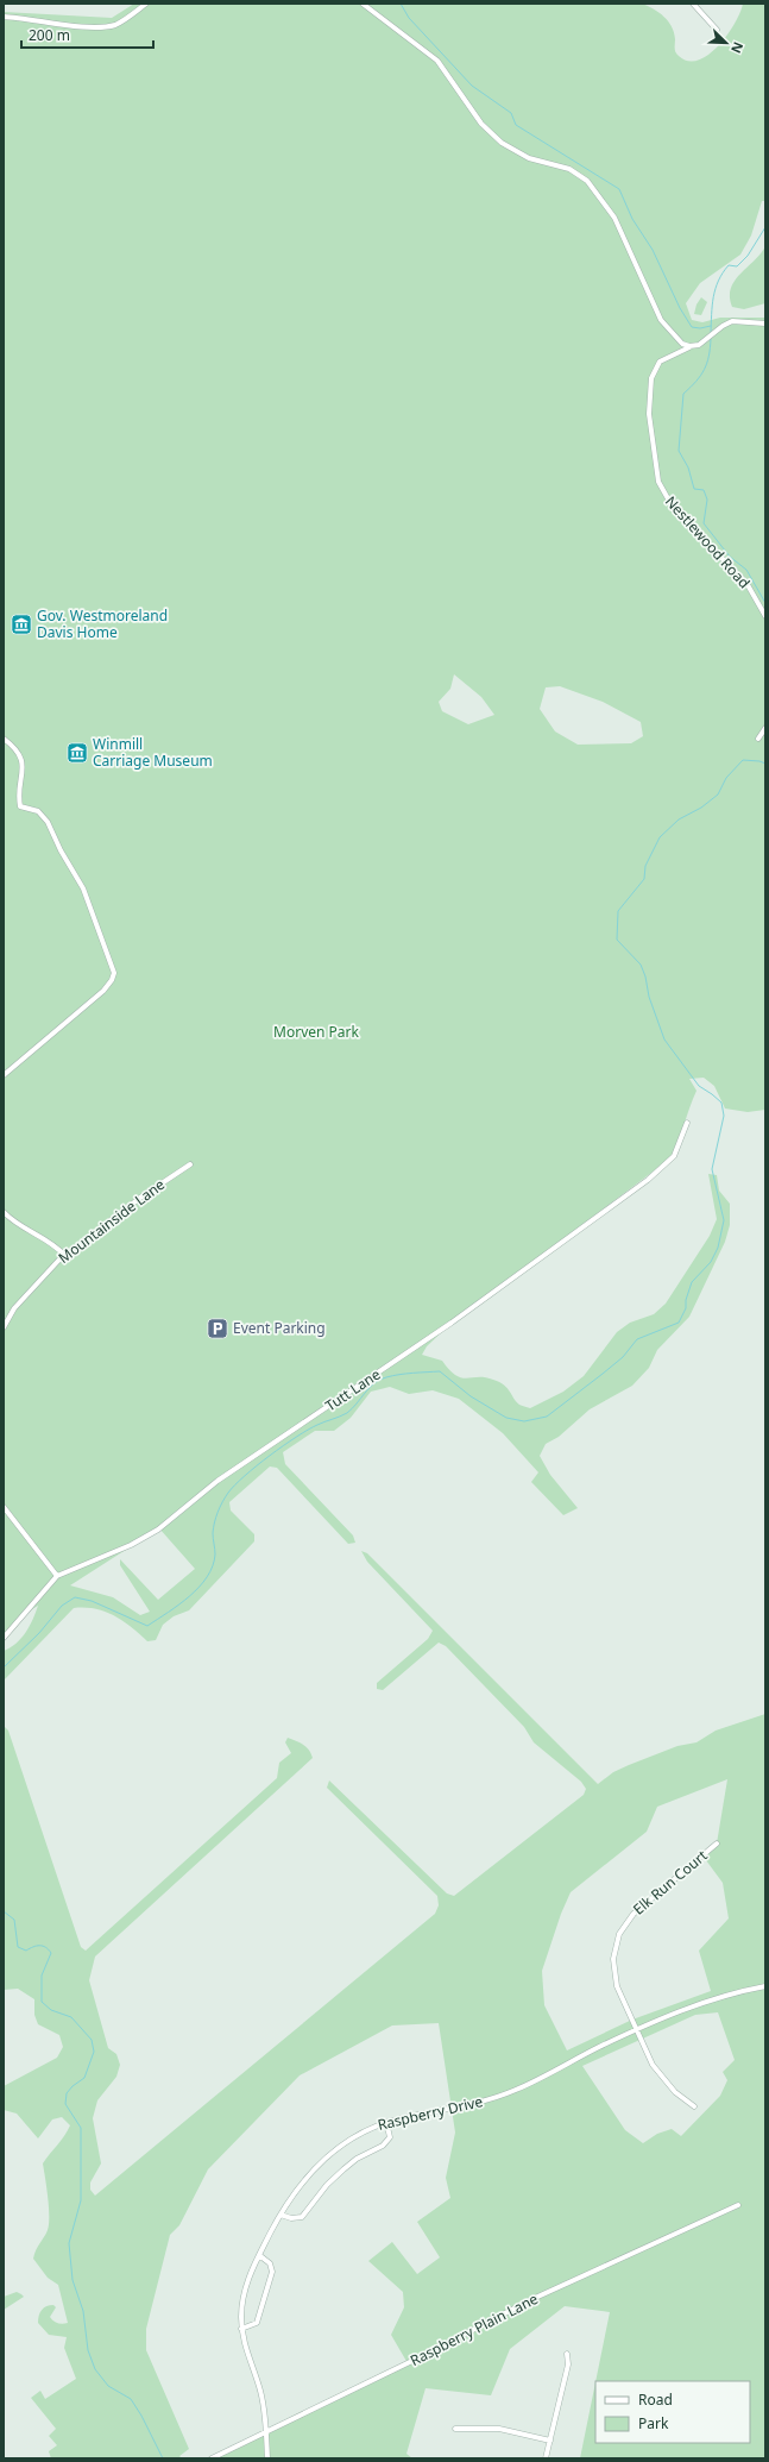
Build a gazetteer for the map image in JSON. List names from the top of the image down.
{
  "streets": {
    "street": [
      "Nestlewood Road",
      "Mountainside Lane",
      "Tutt Lane",
      "Elk Run Court",
      "Raspberry Drive",
      "Raspberry Plain Lane"
    ]
  },
  "crossings": [
    ["Elk Run Court", "Raspberry Drive"],
    ["Raspberry Drive", "Raspberry Plain Lane"]
  ],
  "parks": ["Morven Park"],
  "places": {
    "museum": ["Gov. Westmoreland Davis Home", "Winmill Carriage Museum"],
    "parking": ["Event Parking"]
  },
  "legend": ["Road", "Park"],
  "scale_bar": "200 m",
  "north": "bottom right"
}
